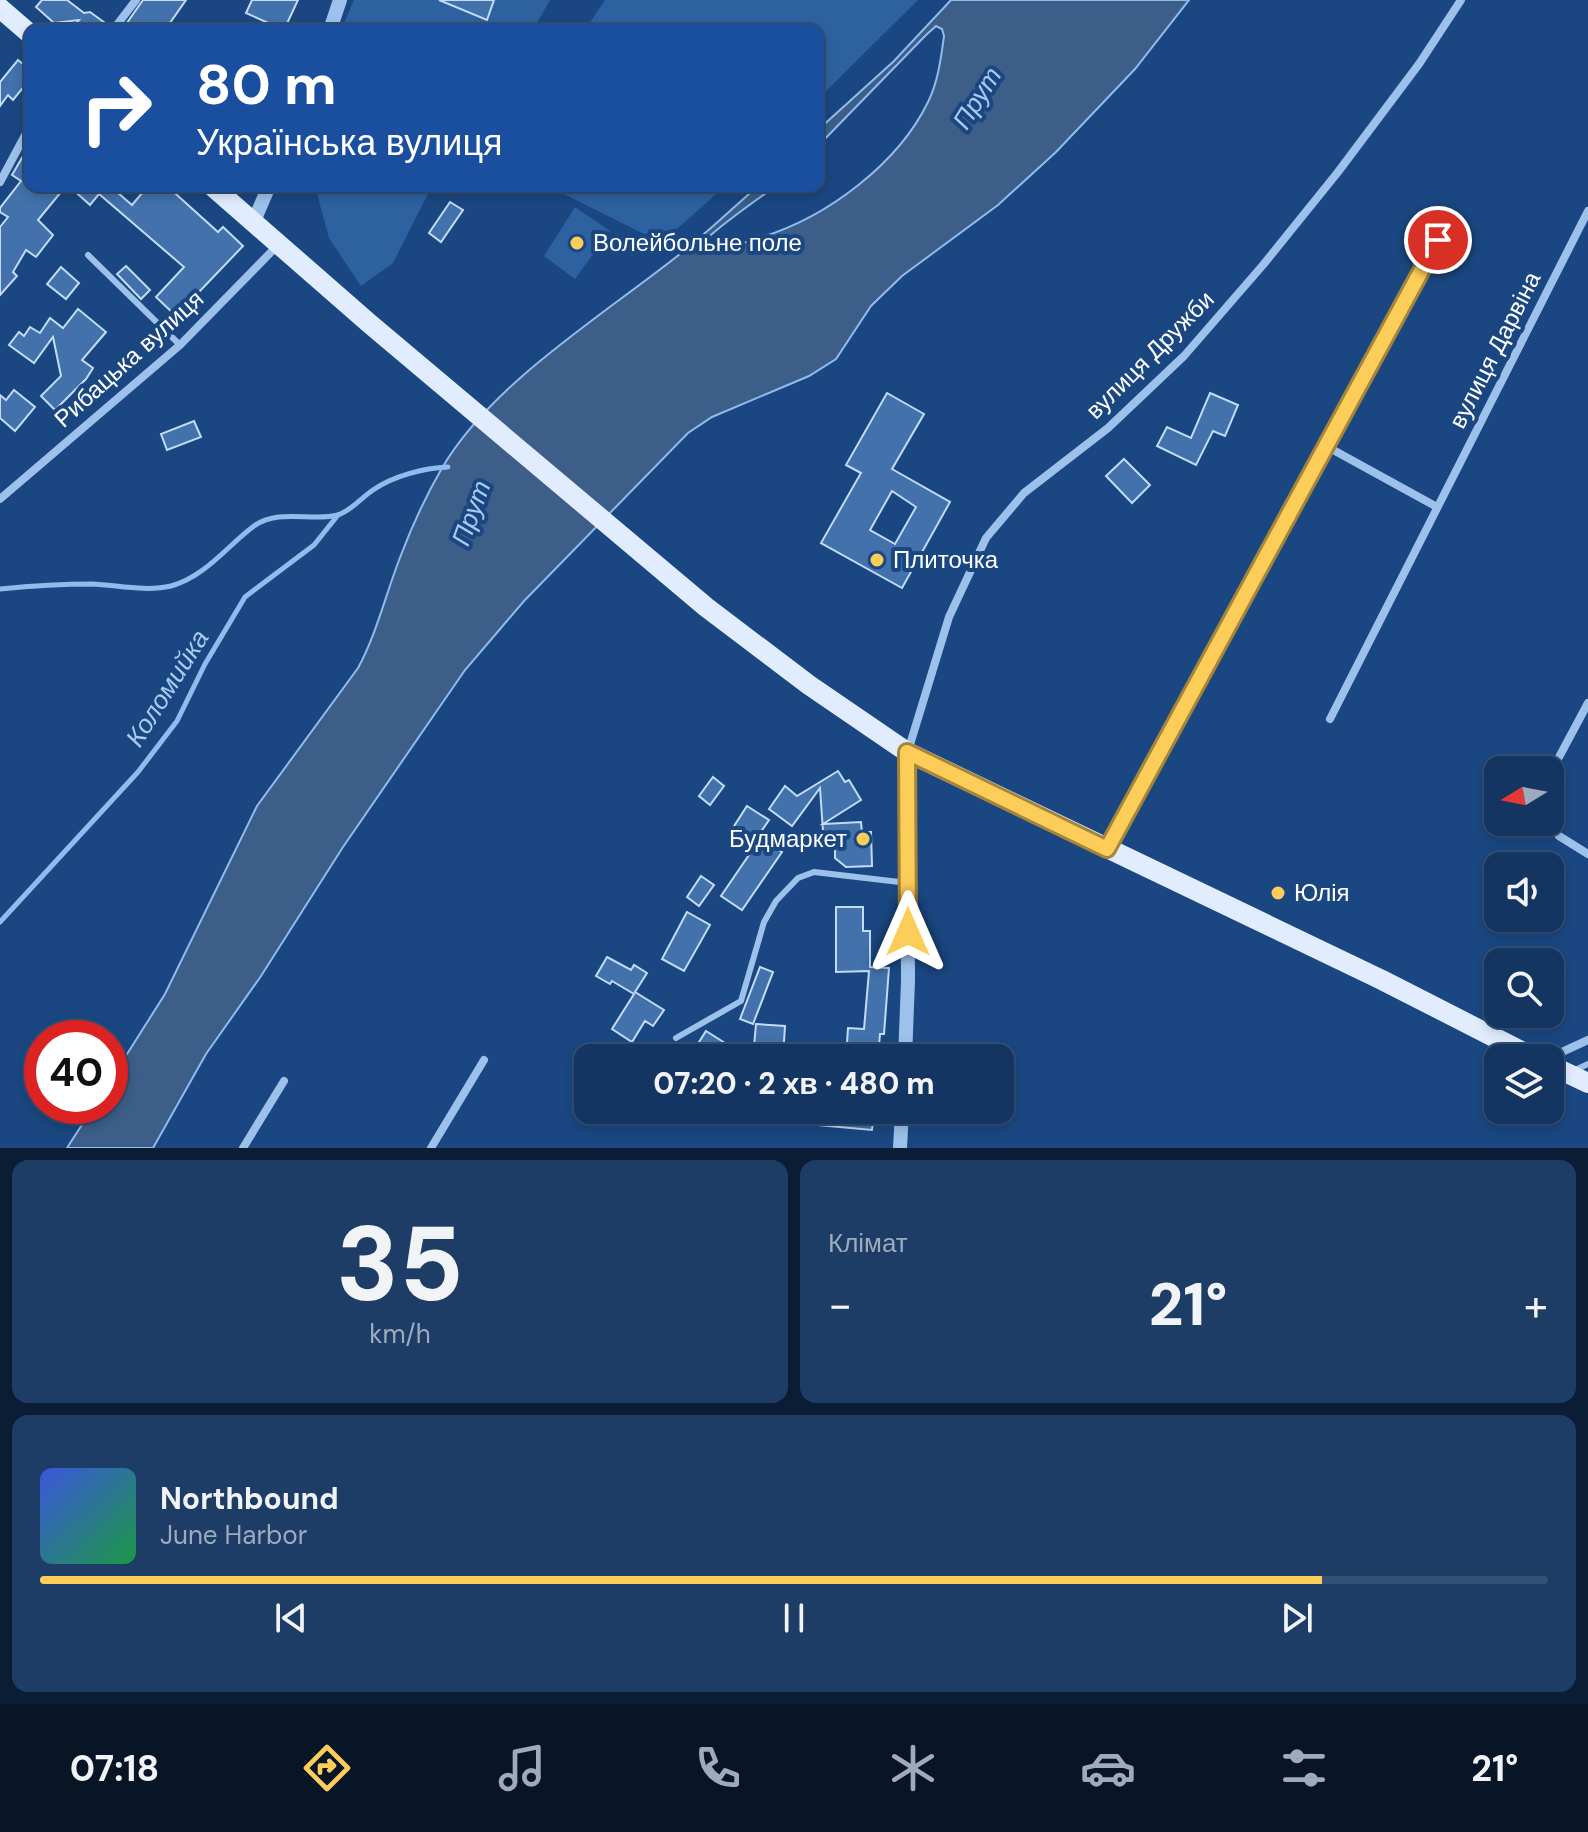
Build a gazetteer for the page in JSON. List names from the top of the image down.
{
  "streets": {
    "street": ["вулиця Дарвіна", "вулиця Дружби", "Рибацька вулиця"]
  },
  "water": ["Прут", "Коломийка"],
  "places": [
    "Волейбольне поле",
    "Плиточка",
    "Будмаркет",
    "Юлія"
  ],
  "north": "left",
  "page": {
    "turn": ["80 m", "Українська вулиця"],
    "limit": "40",
    "trip": "07:20 · 2 хв · 480 m",
    "tile": [
      ["35", "km/h"],
      "Клімат"
    ],
    "heat": ["−", "21°", "+"],
    "song": ["Northbound", "June Harbor"],
    "tabs": ["07:18", "21°"]
  }
}
